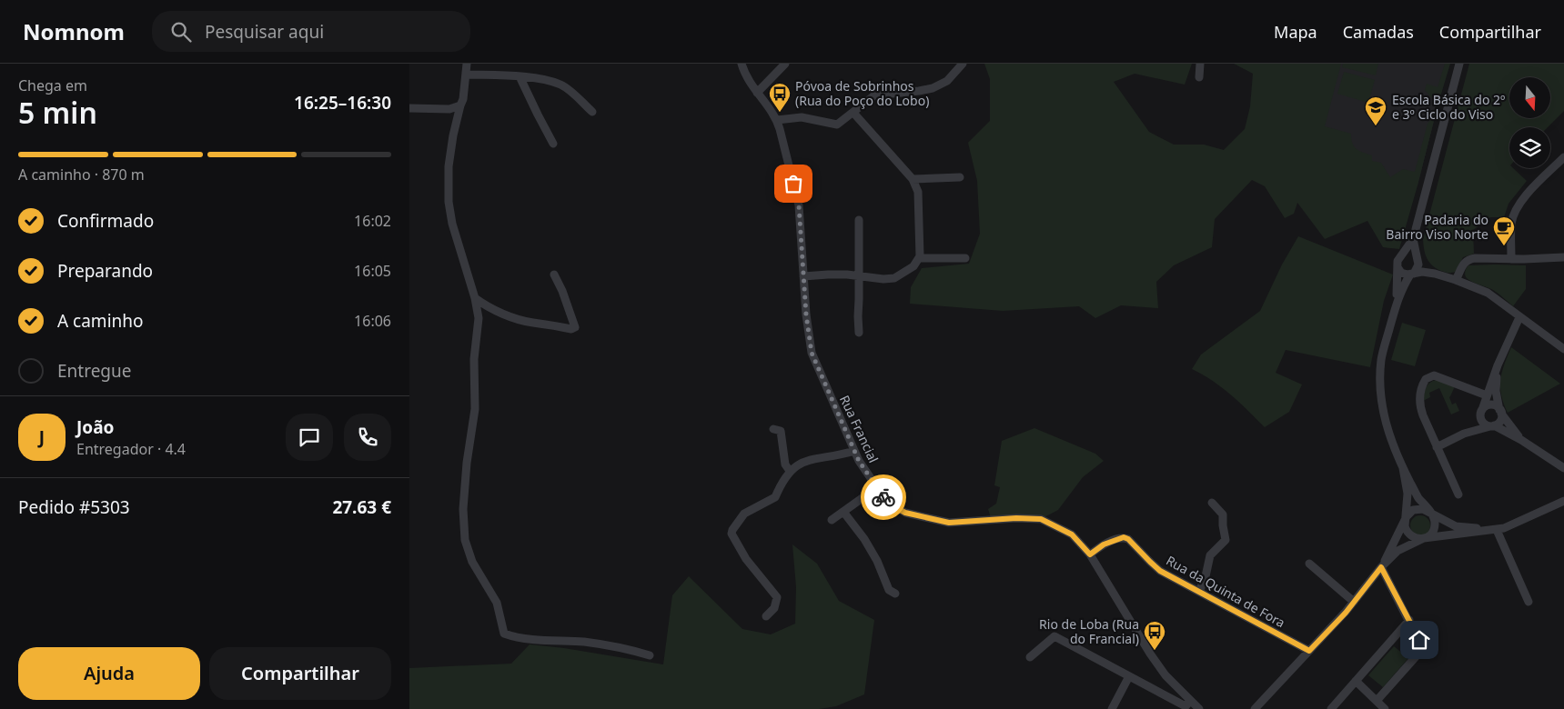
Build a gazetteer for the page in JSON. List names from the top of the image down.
{
  "streets": {
    "street": ["Rua Francial", "Rua da Quinta de Fora"]
  },
  "crossings": [
    ["Rua Francial", "Rua da Quinta de Fora"]
  ],
  "places": {
    "bus stop": ["Póvoa de Sobrinhos (Rua do Poço do Lobo)", "Rio de Loba (Rua do Francial)"],
    "school or university": ["Escola Básica do 2º e 3º Ciclo do Viso"],
    "cafe": ["Padaria do Bairro Viso Norte"]
  },
  "north": "bottom",
  "page": {
    "header": "Nomnom",
    "search": "Pesquisar aqui",
    "nav": ["Mapa", "Camadas", "Compartilhar"],
    "heading": ["5 min", "Chega em", "16:25–16:30"],
    "panel": [
      "João",
      "Entregador · 4.4",
      "Pedido #5303",
      "27.63 €"
    ],
    "bar": "A caminho · 870 m",
    "list": [
      ["Confirmado", "16:02"],
      ["Preparando", "16:05"],
      ["A caminho", "16:06"],
      "Entregue"
    ],
    "round": "J",
    "buttons": ["Ajuda", "Compartilhar"]
  }
}
